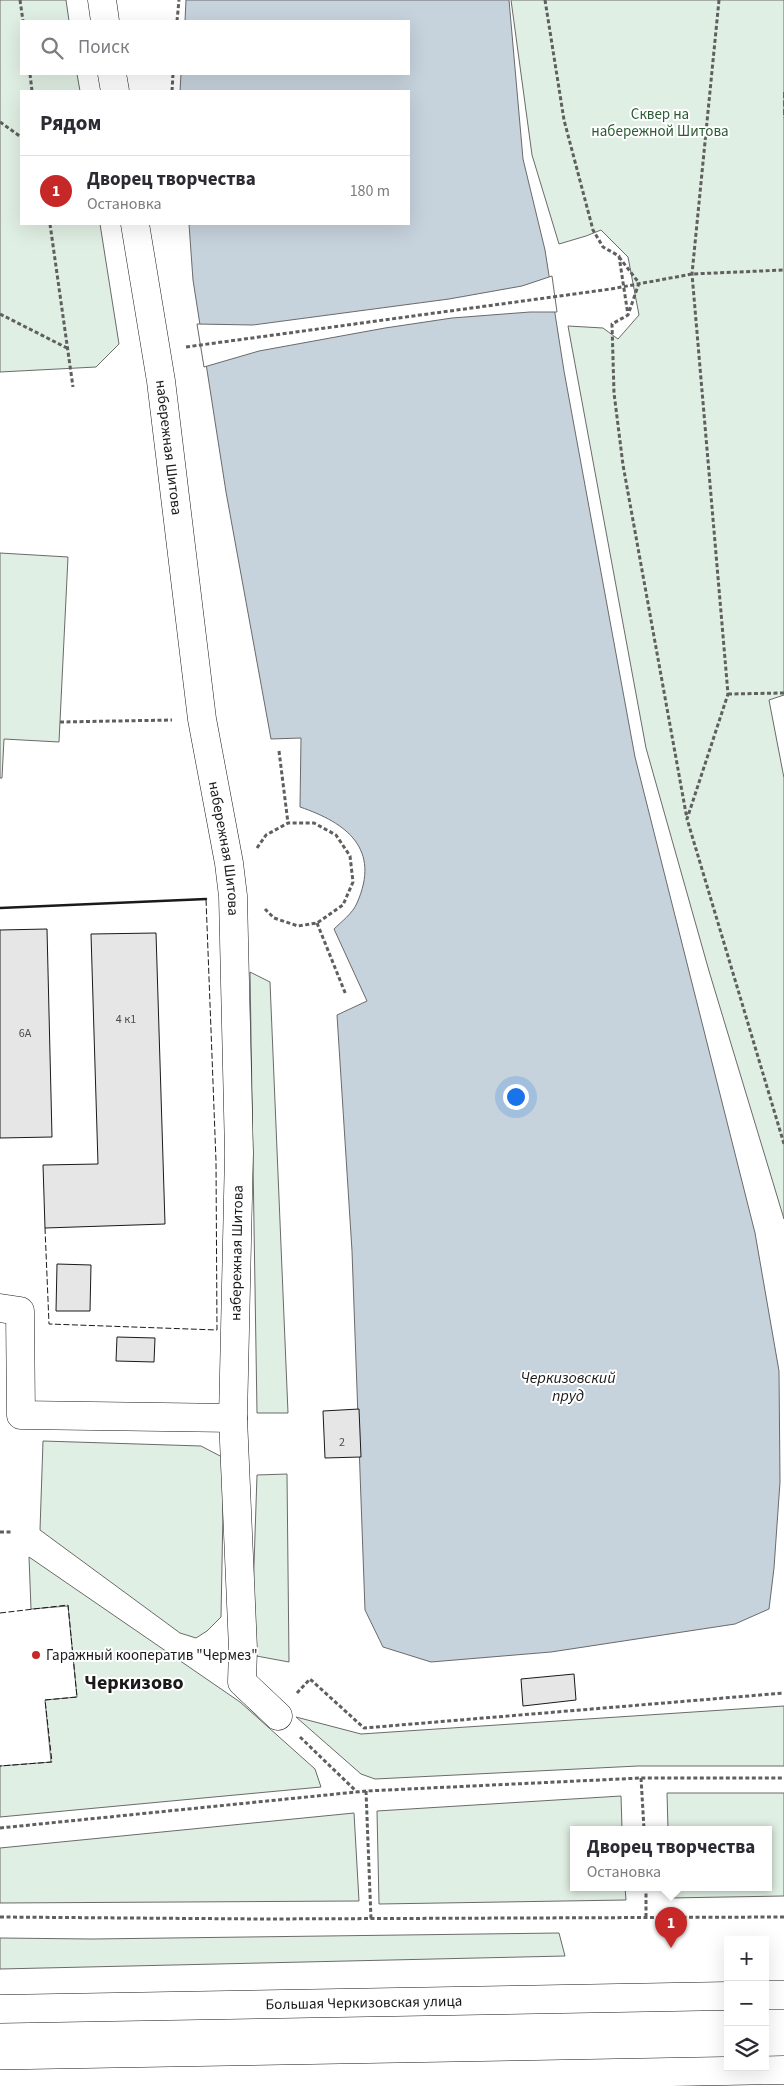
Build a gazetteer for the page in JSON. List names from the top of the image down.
{
  "streets": {
    "main road": ["набережная Шитова", "Большая Черкизовская улица"]
  },
  "districts": ["Черкизово"],
  "water": ["Черкизовский пруд"],
  "parks": ["Сквер на набережной Шитова"],
  "places": ["Гаражный кооператив \"Чермез\""],
  "house_numbers": ["4 к1", "6А", "2"],
  "page": {
    "search": "Поиск",
    "heading": "Рядом",
    "list": [
      {
        "mark": "1",
        "name": "Дворец творчества",
        "note": "Остановка",
        "value": "180 m"
      }
    ],
    "popup": ["Дворец творчества", "Остановка"],
    "pins": "1",
    "map_buttons": ["+", "−"]
  }
}
